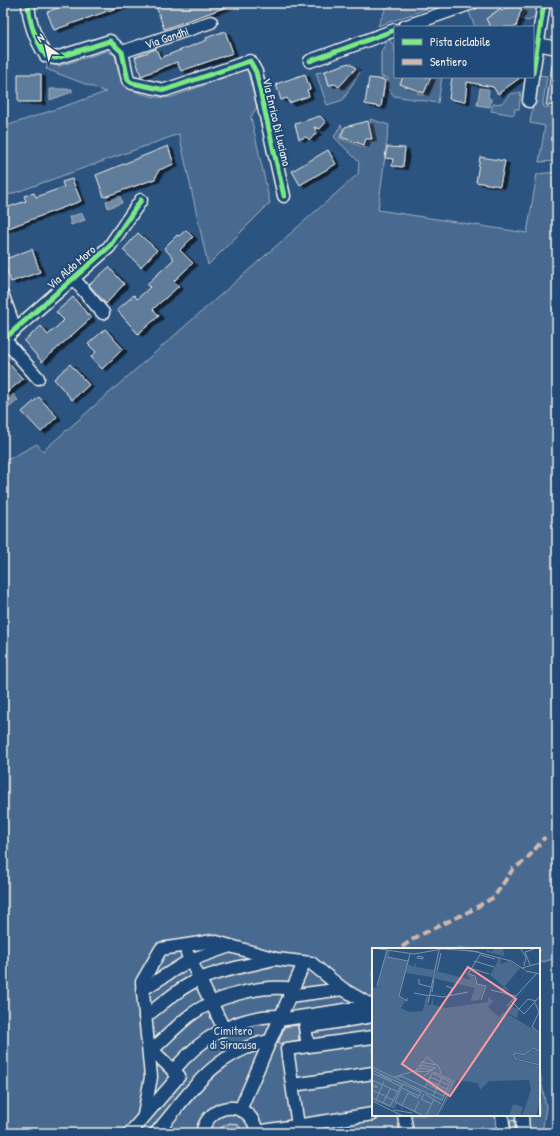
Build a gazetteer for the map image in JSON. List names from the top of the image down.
{
  "streets": {
    "street": ["Via Gandhi", "Via Enrico Di Luciano", "Via Aldo Moro"]
  },
  "crossings": [
    ["Via Gandhi", "Via Enrico Di Luciano"]
  ],
  "parks": ["Cimitero di Siracusa"],
  "legend": ["Pista ciclabile", "Sentiero"],
  "north": "top left"
}
